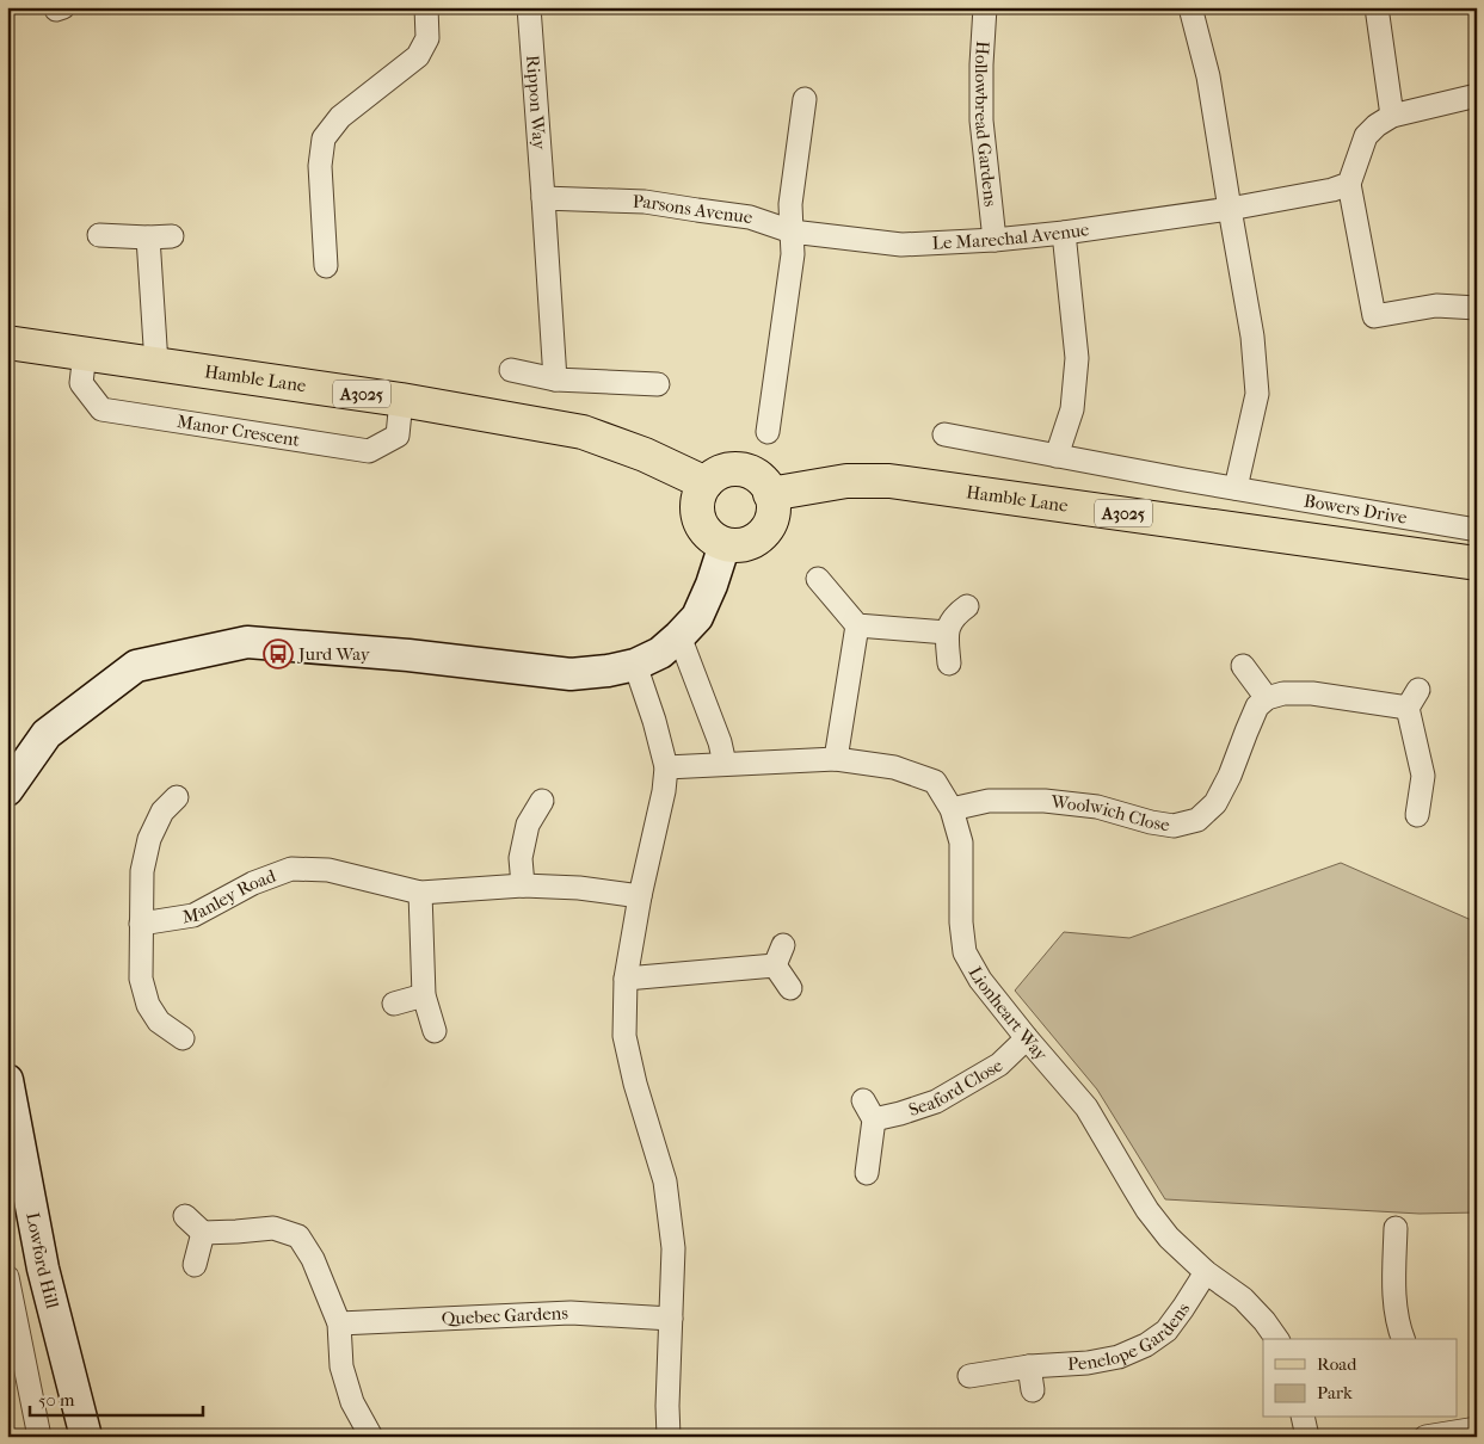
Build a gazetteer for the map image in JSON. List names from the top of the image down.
{
  "streets": {
    "main road": ["Hamble Lane", "A3025"],
    "street": [
      "Rippon Way",
      "Hollowbread Gardens",
      "Parsons Avenue",
      "Le Marechal Avenue",
      "Manor Crescent",
      "Bowers Drive",
      "Woolwich Close",
      "Manley Road",
      "Lionheart Way",
      "Seaford Close",
      "Lowford Hill",
      "Quebec Gardens",
      "Penelope Gardens"
    ]
  },
  "crossings": [
    ["Rippon Way", "Parsons Avenue"],
    ["Hollowbread Gardens", "Le Marechal Avenue"],
    ["Parsons Avenue", "Le Marechal Avenue"],
    ["Hamble Lane", "Manor Crescent"],
    ["Woolwich Close", "Lionheart Way"],
    ["Lionheart Way", "Seaford Close"],
    ["Lionheart Way", "Penelope Gardens"]
  ],
  "places": {
    "bus stop": ["Jurd Way"]
  },
  "legend": ["Road", "Park"],
  "scale_bar": "50 m"
}
